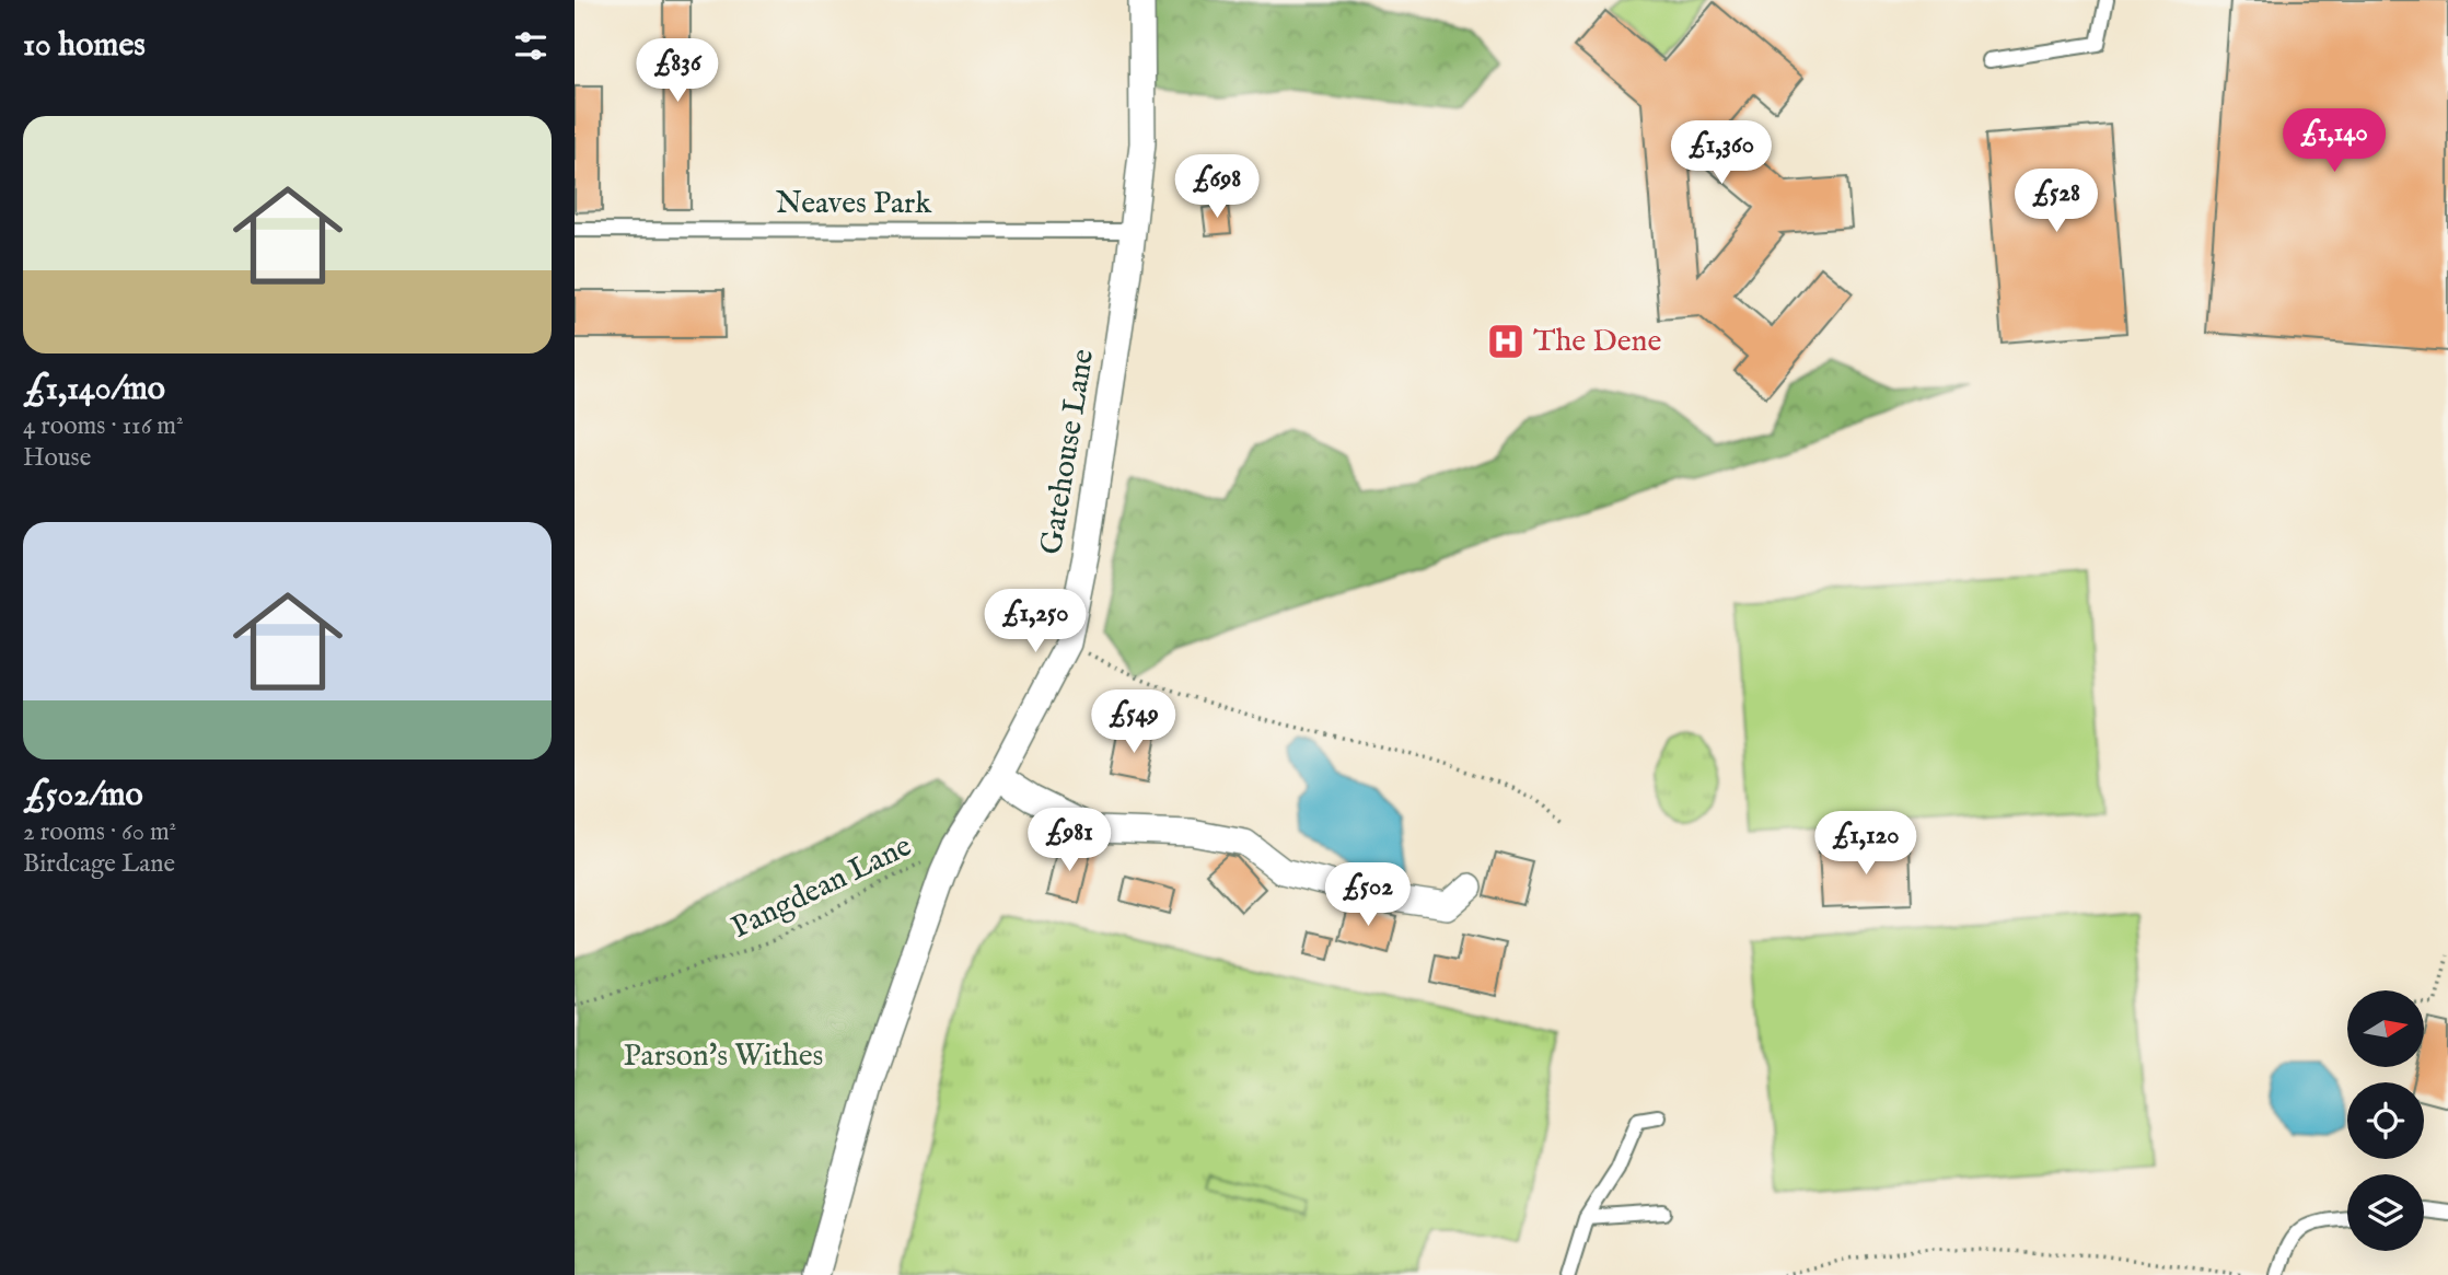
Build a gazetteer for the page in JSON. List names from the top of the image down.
{
  "streets": {
    "street": ["Gatehouse Lane"],
    "lane": ["Neaves Park"],
    "path": ["Pangdean Lane"]
  },
  "crossings": [
    ["Neaves Park", "Gatehouse Lane"],
    ["Gatehouse Lane", "Pangdean Lane"]
  ],
  "parks": ["Parson's Withes"],
  "places": {
    "hospital": ["The Dene"]
  },
  "north": "right",
  "page": {
    "heading": "10 homes",
    "price": [
      "£836",
      "£1,140",
      "£1,360",
      "£698",
      "£528",
      "£1,250",
      "£549",
      "£981",
      "£1,120",
      "£502"
    ],
    "list": [
      {
        "name": "£1,140/mo",
        "note": "4 rooms · 116 m² · House"
      },
      {
        "name": "£502/mo",
        "note": "2 rooms · 60 m² · Birdcage Lane"
      }
    ]
  }
}
